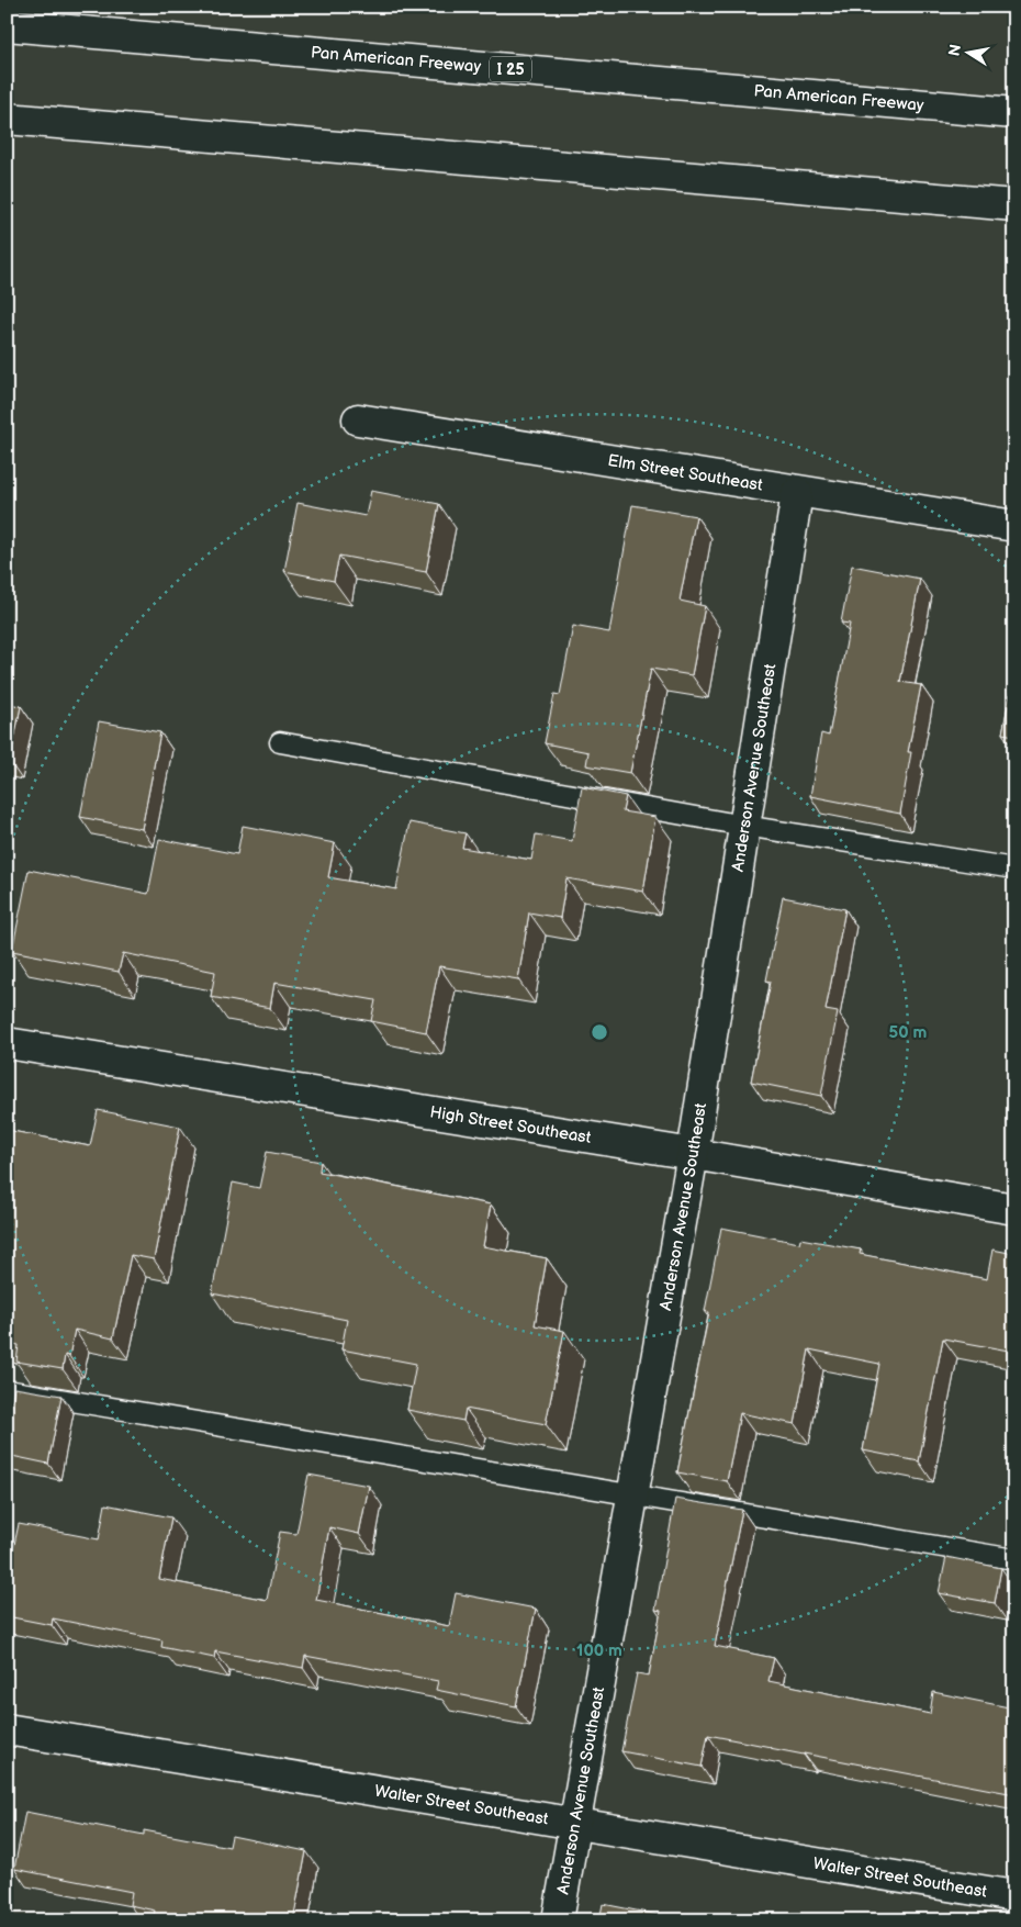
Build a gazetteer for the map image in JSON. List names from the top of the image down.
{
  "streets": {
    "main road": [
      "Pan American Freeway",
      "I 25",
      "Elm Street Southeast",
      "Anderson Avenue Southeast",
      "High Street Southeast",
      "Walter Street Southeast"
    ]
  },
  "crossings": [
    ["Elm Street Southeast", "Anderson Avenue Southeast"],
    ["Anderson Avenue Southeast", "High Street Southeast"],
    ["Anderson Avenue Southeast", "Walter Street Southeast"]
  ],
  "north": "left",
  "rings": ["50 m", "100 m"]
}
